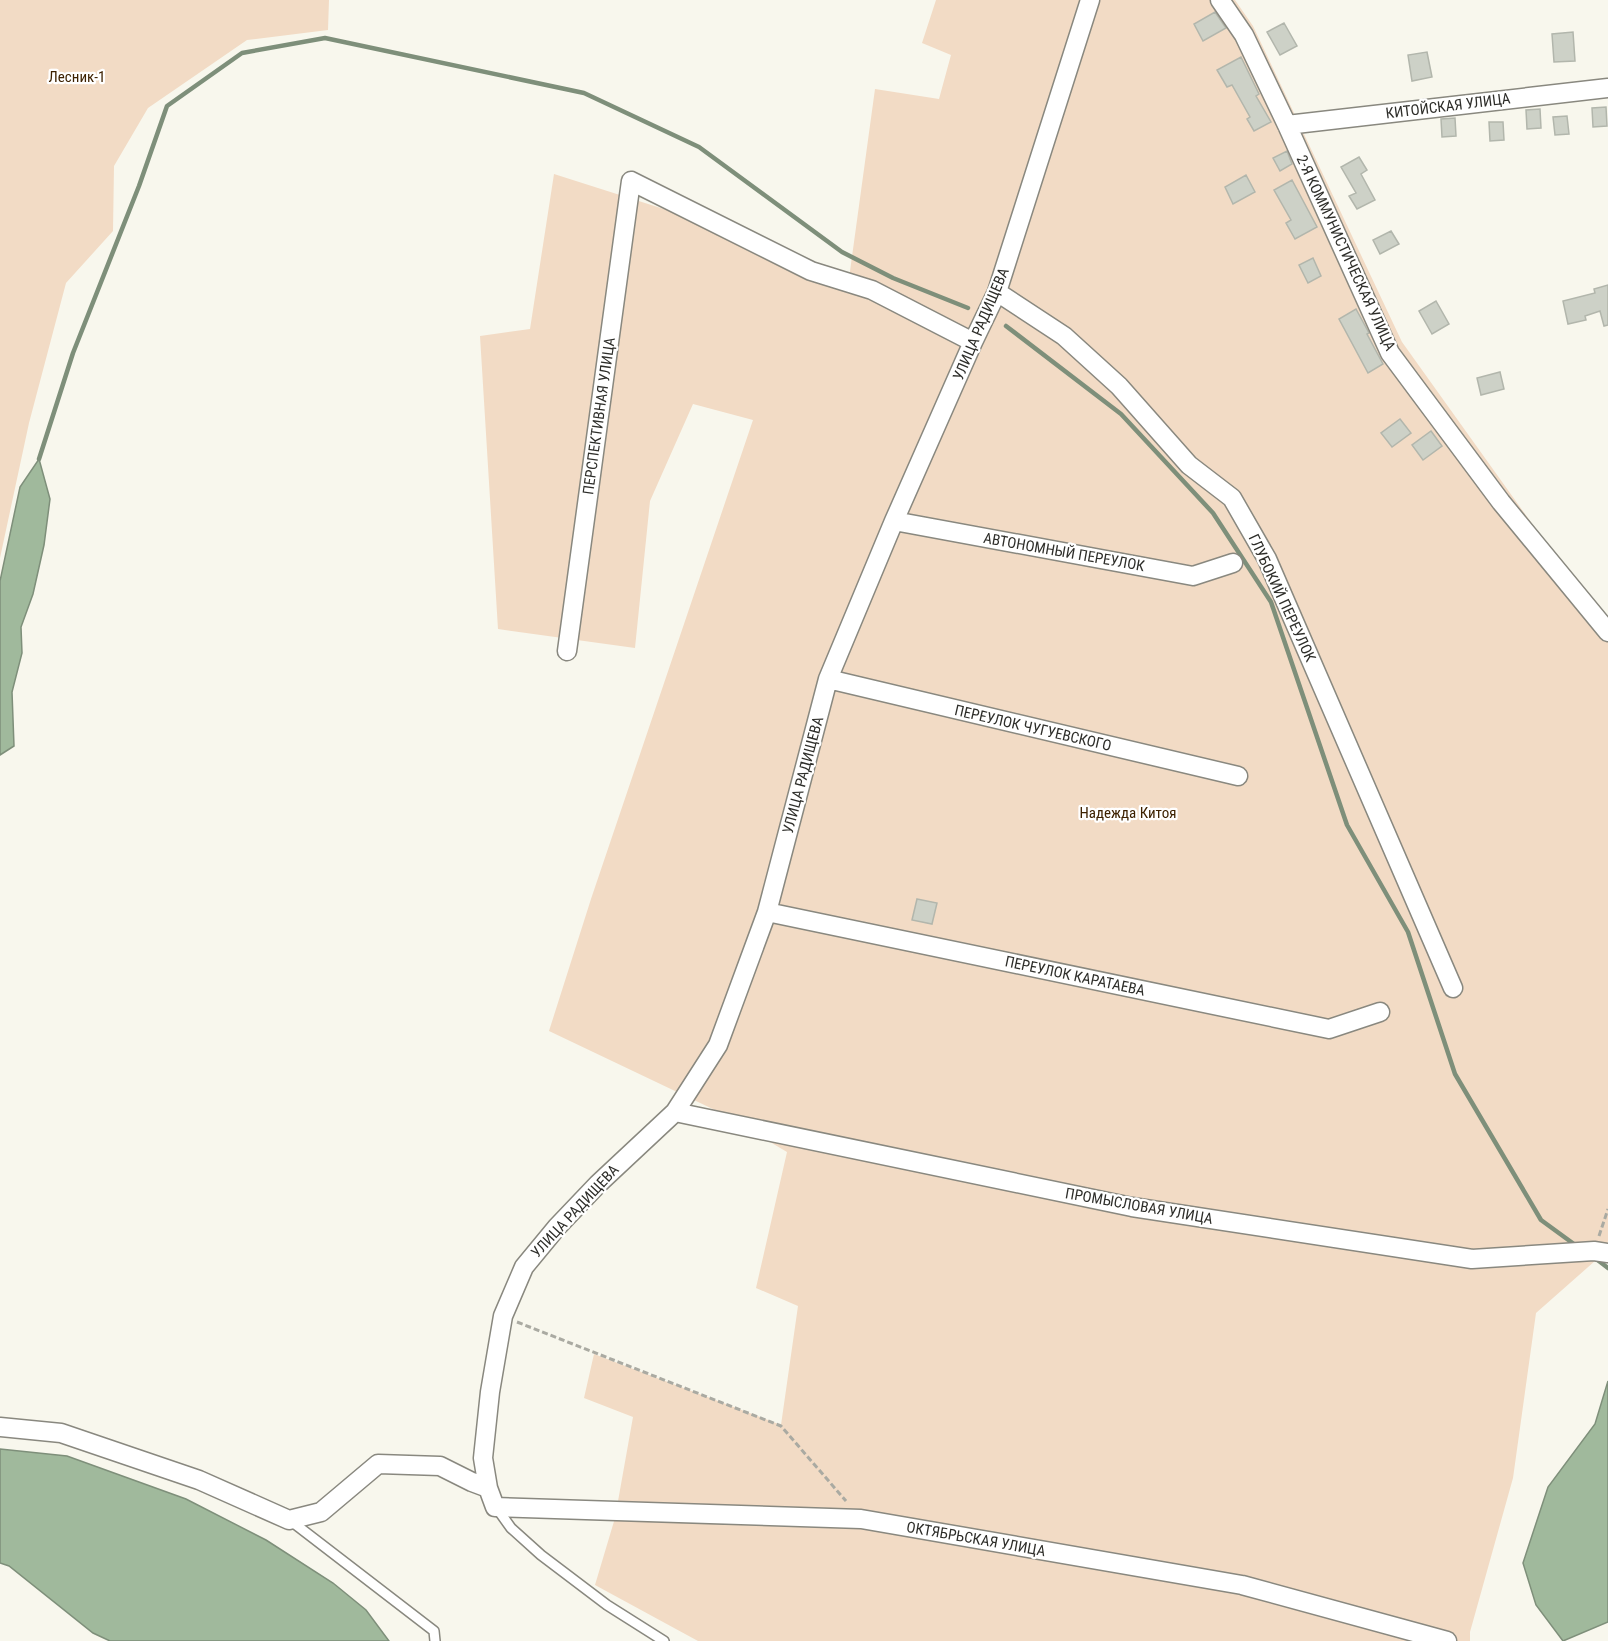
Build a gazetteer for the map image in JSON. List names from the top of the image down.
{
  "streets": {
    "street": [
      "КИТОЙСКАЯ УЛИЦА",
      "2-Я КОММУНИСТИЧЕСКАЯ УЛИЦА",
      "УЛИЦА РАДИЩЕВА",
      "ПЕРСПЕКТИВНАЯ УЛИЦА",
      "АВТОНОМНЫЙ ПЕРЕУЛОК",
      "ГЛУБОКИЙ ПЕРЕУЛОК",
      "ПЕРЕУЛОК ЧУГУЕВСКОГО",
      "ПЕРЕУЛОК КАРАТАЕВА",
      "ПРОМЫСЛОВАЯ УЛИЦА",
      "ОКТЯБРЬСКАЯ УЛИЦА"
    ]
  },
  "crossings": [
    ["КИТОЙСКАЯ УЛИЦА", "2-Я КОММУНИСТИЧЕСКАЯ УЛИЦА"],
    ["УЛИЦА РАДИЩЕВА", "ПЕРСПЕКТИВНАЯ УЛИЦА"],
    ["УЛИЦА РАДИЩЕВА", "АВТОНОМНЫЙ ПЕРЕУЛОК"],
    ["УЛИЦА РАДИЩЕВА", "ГЛУБОКИЙ ПЕРЕУЛОК"],
    ["УЛИЦА РАДИЩЕВА", "ПЕРЕУЛОК ЧУГУЕВСКОГО"],
    ["УЛИЦА РАДИЩЕВА", "ПЕРЕУЛОК КАРАТАЕВА"],
    ["УЛИЦА РАДИЩЕВА", "ПРОМЫСЛОВАЯ УЛИЦА"],
    ["УЛИЦА РАДИЩЕВА", "ОКТЯБРЬСКАЯ УЛИЦА"]
  ],
  "parks": ["Лесник-1", "Надежда Китоя"]
}
